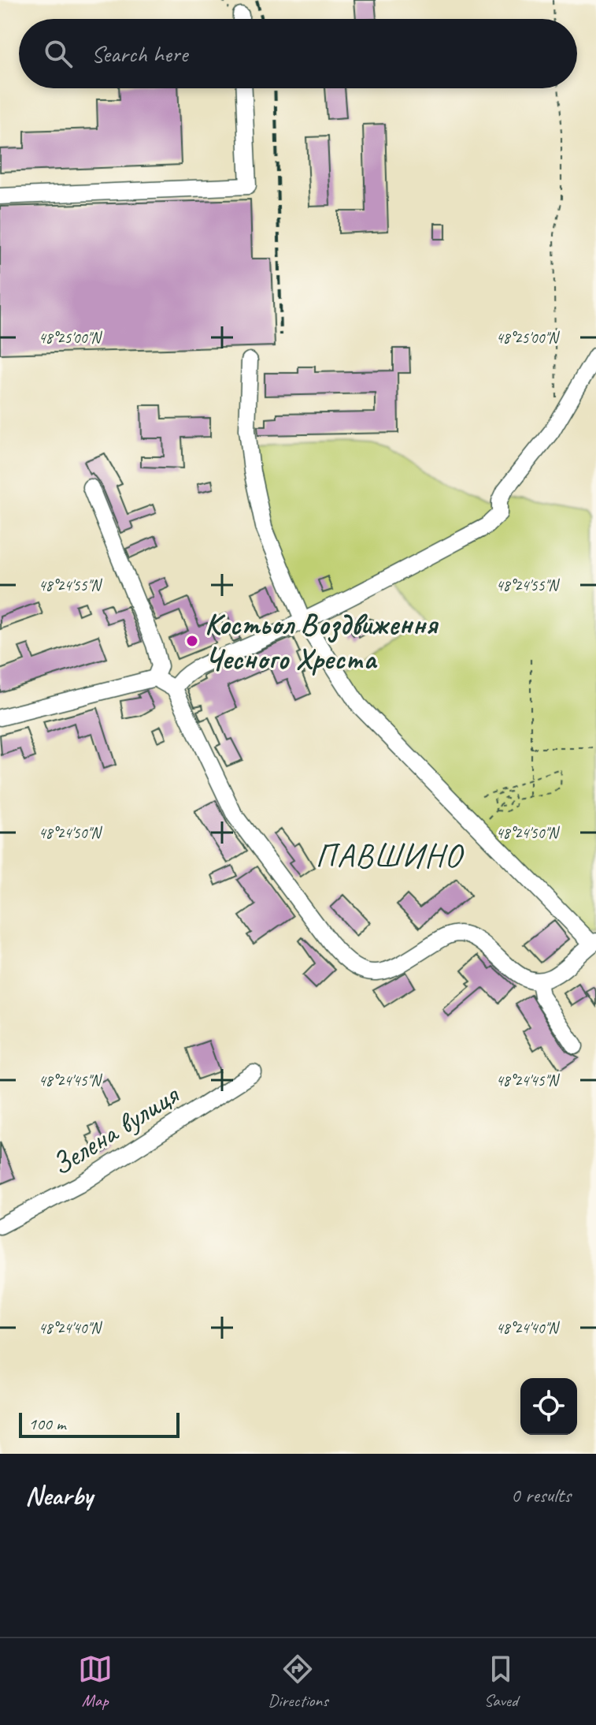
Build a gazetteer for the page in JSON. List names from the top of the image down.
{
  "streets": {
    "street": ["Зелена вулиця"]
  },
  "districts": ["ПАВШИНО"],
  "places": ["Костьол Воздвиження Чесного Хреста"],
  "scale_bar": "100 m",
  "page": {
    "search": "Search here",
    "scale": "100 m",
    "heading": ["Nearby", "0 results"],
    "nav": ["Map", "Directions", "Saved"]
  },
  "coordinates": [
    "48°25'00\"N",
    "48°24'55\"N",
    "48°24'50\"N",
    "48°24'45\"N",
    "48°24'40\"N"
  ]
}
